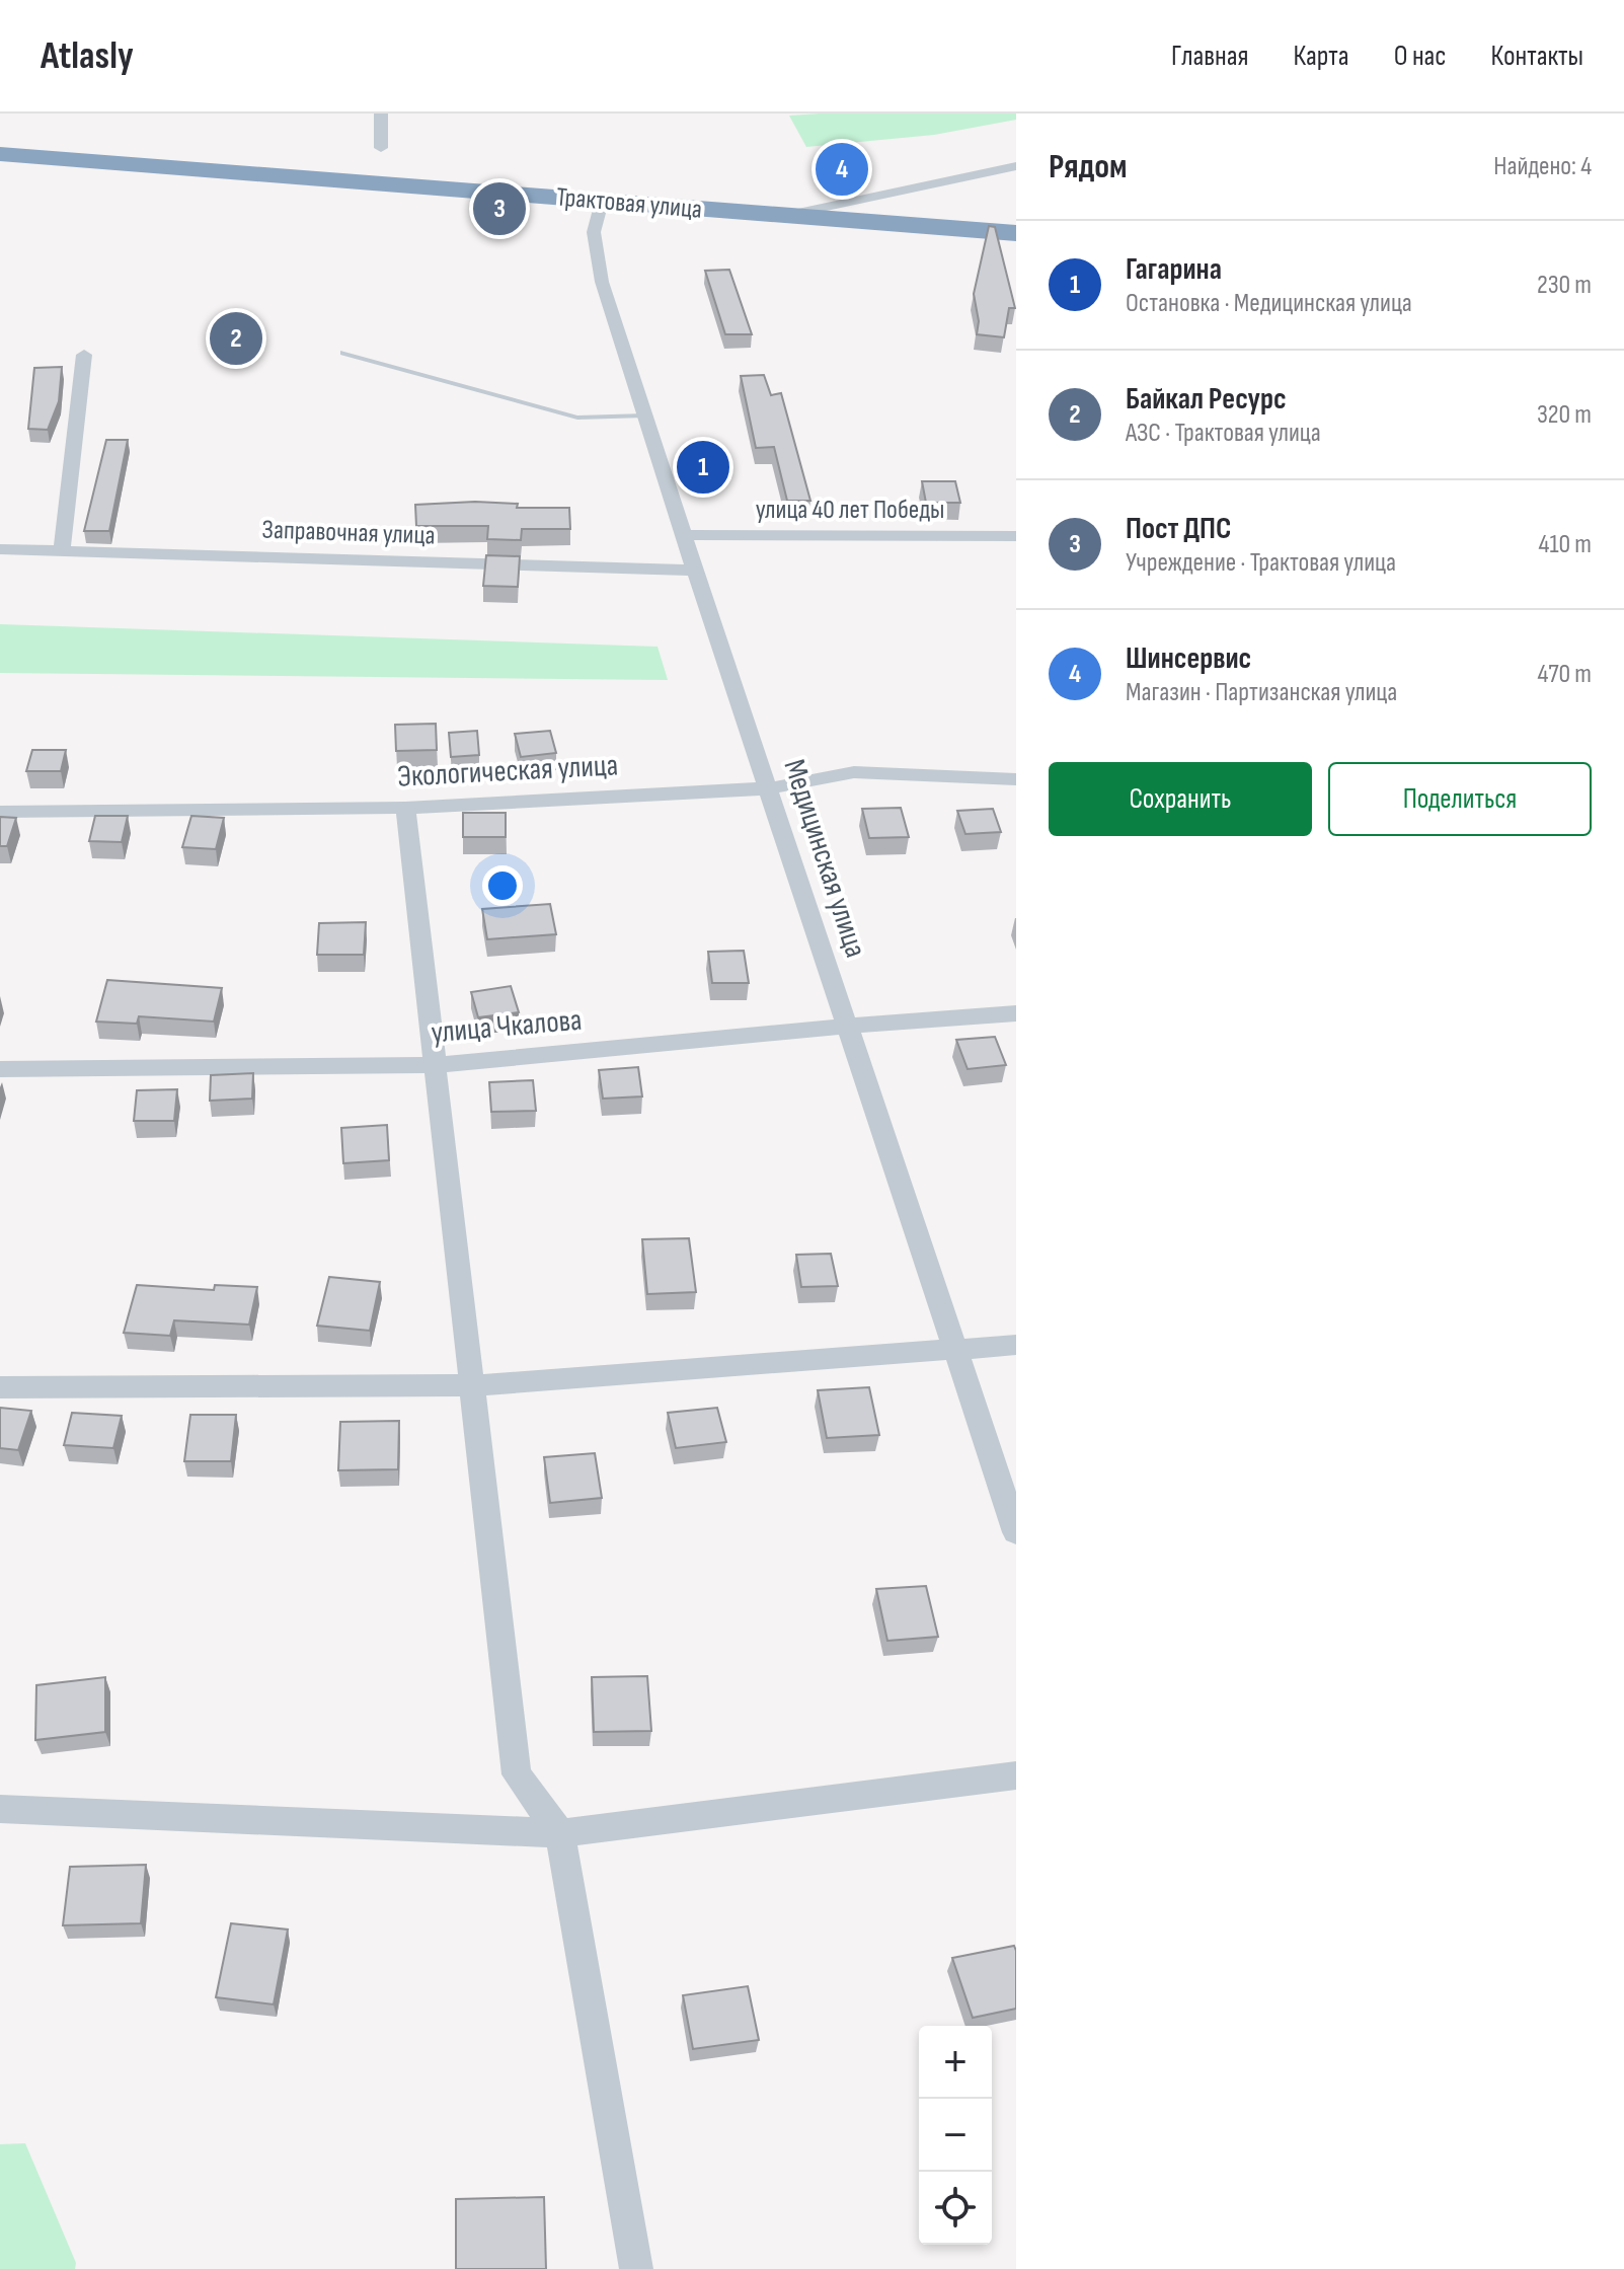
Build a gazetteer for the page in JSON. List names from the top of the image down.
{
  "streets": {
    "highway": ["Трактовая улица"],
    "street": [
      "улица 40 лет Победы",
      "Заправочная улица",
      "Экологическая улица",
      "Медицинская улица",
      "улица Чкалова"
    ]
  },
  "crossings": [
    ["Трактовая улица", "Медицинская улица"],
    ["улица 40 лет Победы", "Медицинская улица"],
    ["Заправочная улица", "Медицинская улица"],
    ["Экологическая улица", "Медицинская улица"],
    ["Медицинская улица", "улица Чкалова"]
  ],
  "page": {
    "header": "Atlasly",
    "nav": [
      "Главная",
      "Карта",
      "О нас",
      "Контакты"
    ],
    "heading": ["Рядом", "Найдено: 4"],
    "pins": [
      "4",
      "3",
      "2",
      "1"
    ],
    "list": [
      {
        "mark": "1",
        "name": "Гагарина",
        "note": "Остановка · Медицинская улица",
        "value": "230 m"
      },
      {
        "mark": "2",
        "name": "Байкал Ресурс",
        "note": "АЗС · Трактовая улица",
        "value": "320 m"
      },
      {
        "mark": "3",
        "name": "Пост ДПС",
        "note": "Учреждение · Трактовая улица",
        "value": "410 m"
      },
      {
        "mark": "4",
        "name": "Шинсервис",
        "note": "Магазин · Партизанская улица",
        "value": "470 m"
      }
    ],
    "buttons": ["Сохранить", "Поделиться"],
    "map_buttons": ["+", "−"]
  }
}
